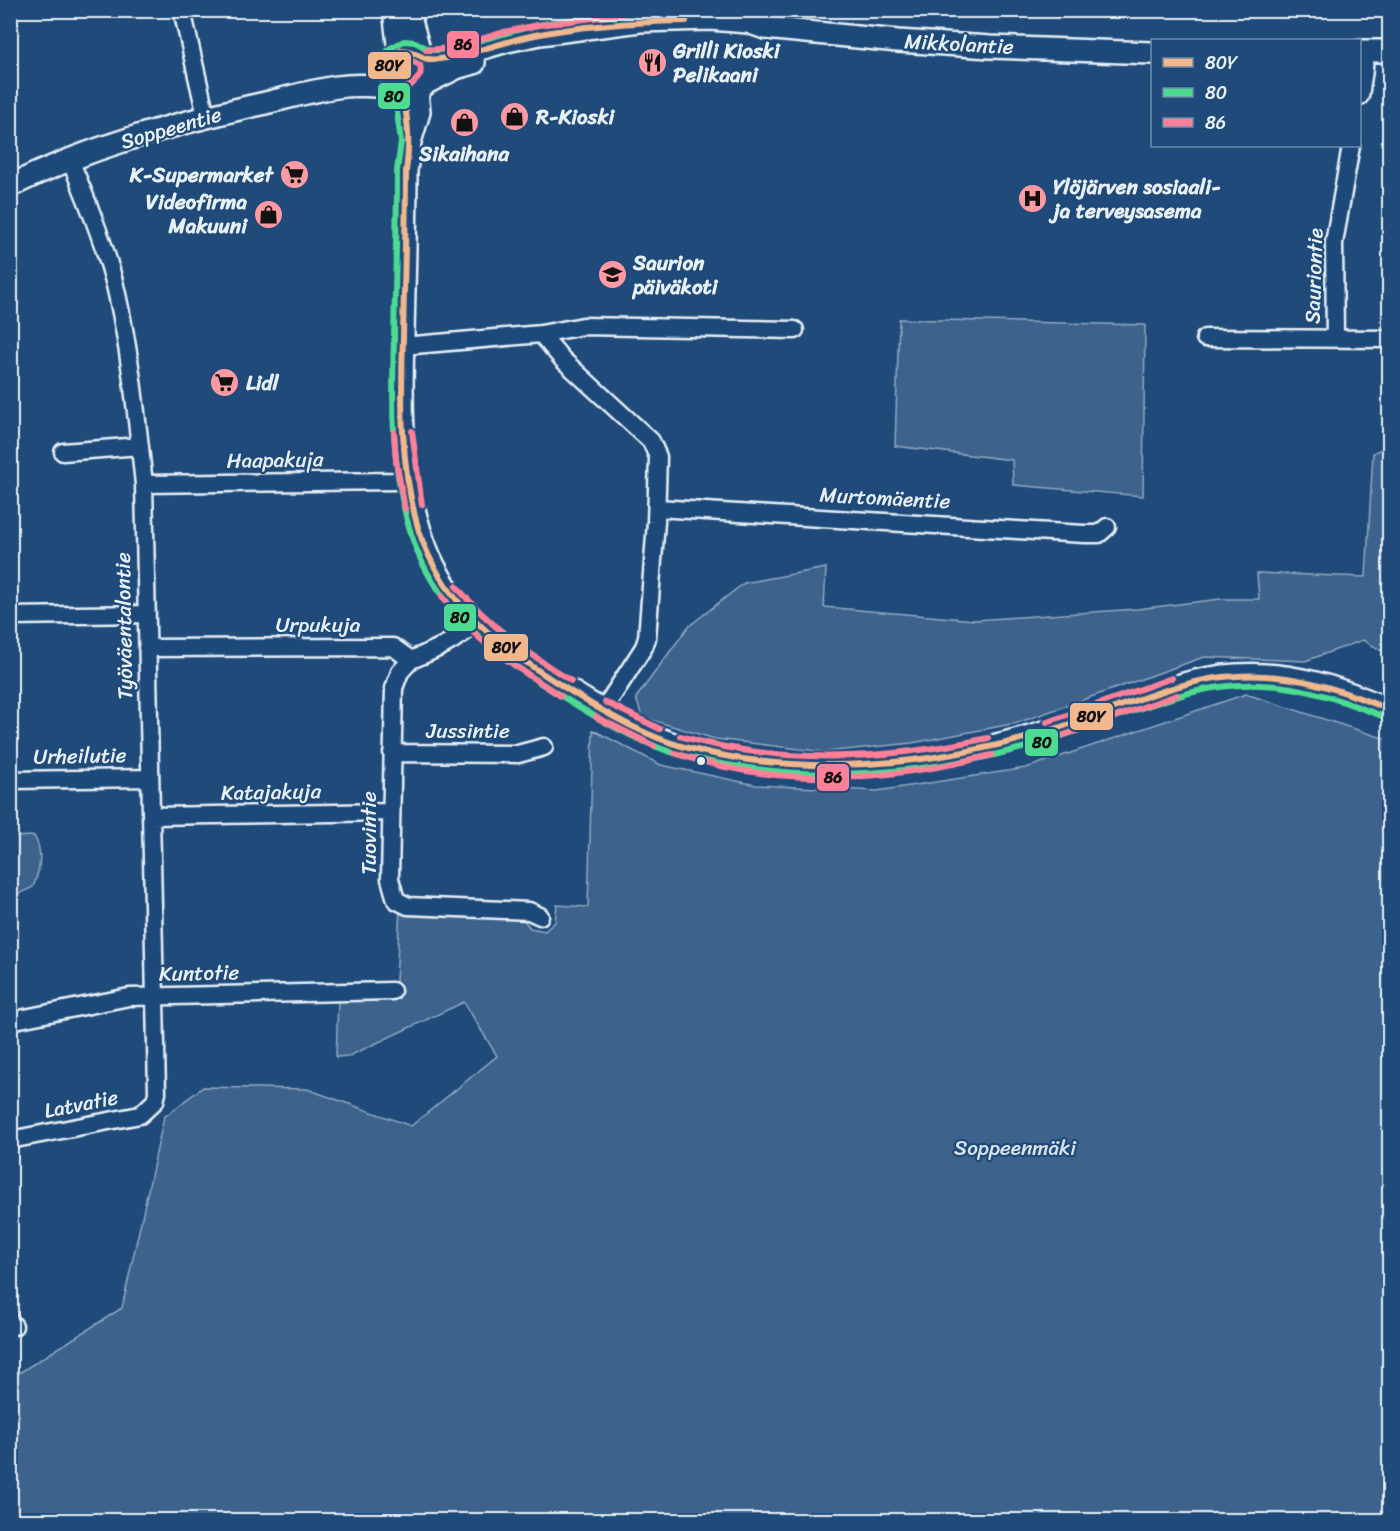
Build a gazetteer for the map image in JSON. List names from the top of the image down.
{
  "streets": {
    "main road": ["Mikkolantie", "Soppeentie"],
    "street": [
      "Sauriontie",
      "Haapakuja",
      "Murtomäentie",
      "Urpukuja",
      "Työväentalontie",
      "Jussintie",
      "Urheilutie",
      "Katajakuja",
      "Tuovintie",
      "Kuntotie",
      "Latvatie"
    ]
  },
  "crossings": [
    ["Mikkolantie", "Soppeentie"],
    ["Soppeentie", "Työväentalontie"],
    ["Haapakuja", "Työväentalontie"],
    ["Urpukuja", "Työväentalontie"],
    ["Urpukuja", "Tuovintie"],
    ["Työväentalontie", "Urheilutie"],
    ["Työväentalontie", "Katajakuja"],
    ["Työväentalontie", "Kuntotie"],
    ["Työväentalontie", "Latvatie"],
    ["Jussintie", "Tuovintie"],
    ["Katajakuja", "Tuovintie"]
  ],
  "parks": ["Soppeenmäki"],
  "places": {
    "restaurant": ["Grilli Kioski Pelikaani"],
    "shop": ["R-Kioski", "Sikaihana", "Videofirma Makuuni"],
    "supermarket": ["K-Supermarket", "Lidl"],
    "hospital": ["Ylöjärven sosiaali- ja terveysasema"],
    "school or university": ["Saurion päiväkoti"]
  },
  "lines": ["transit line 86", "transit line 80", "transit line 80Y"],
  "legend": ["80Y", "80", "86"]
}
